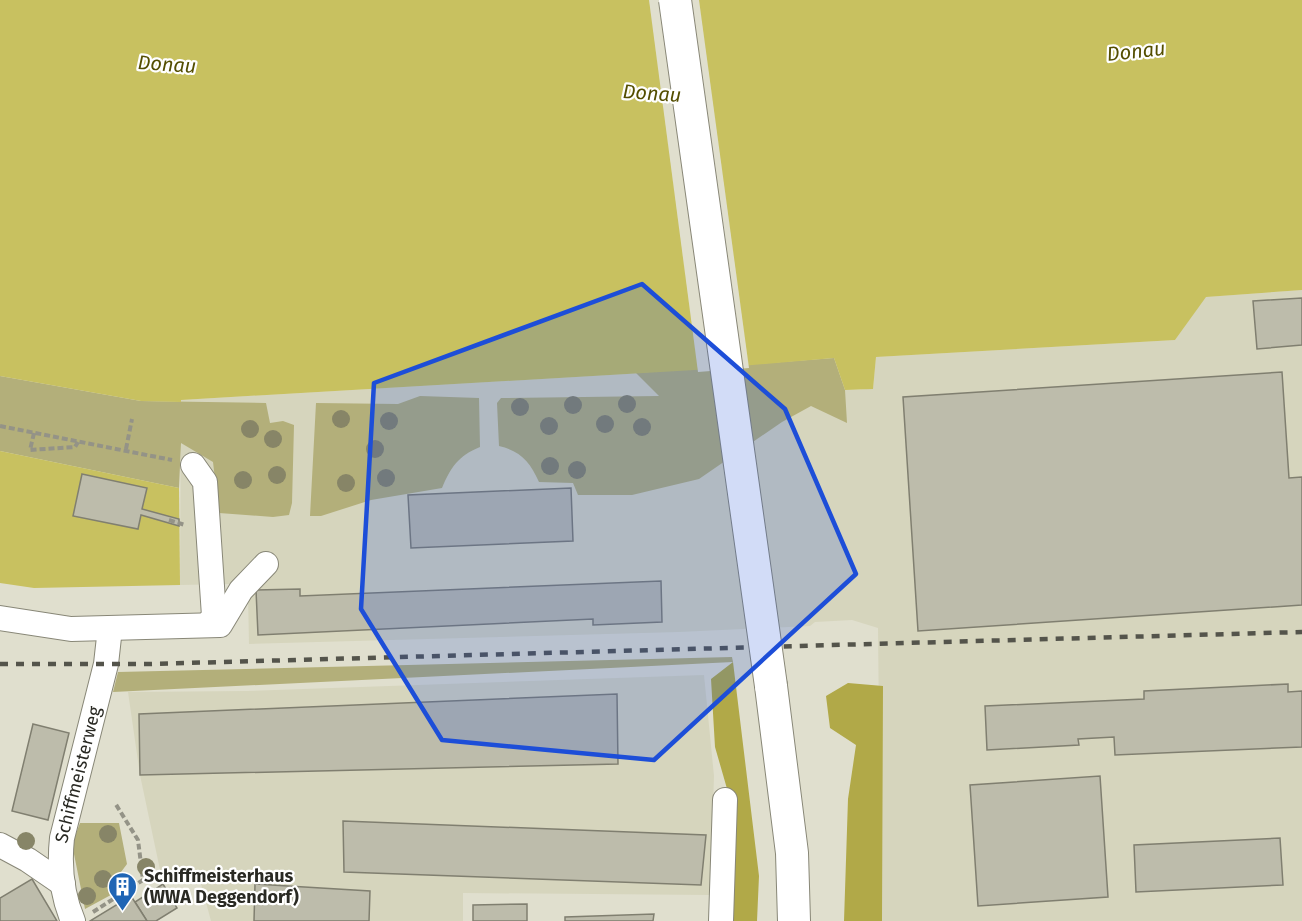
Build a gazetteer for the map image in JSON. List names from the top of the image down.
{
  "streets": {
    "street": ["Schiffmeisterweg"]
  },
  "water": ["Donau"],
  "places": {
    "building": ["Schiffmeisterhaus (WWA Deggendorf)"]
  }
}
